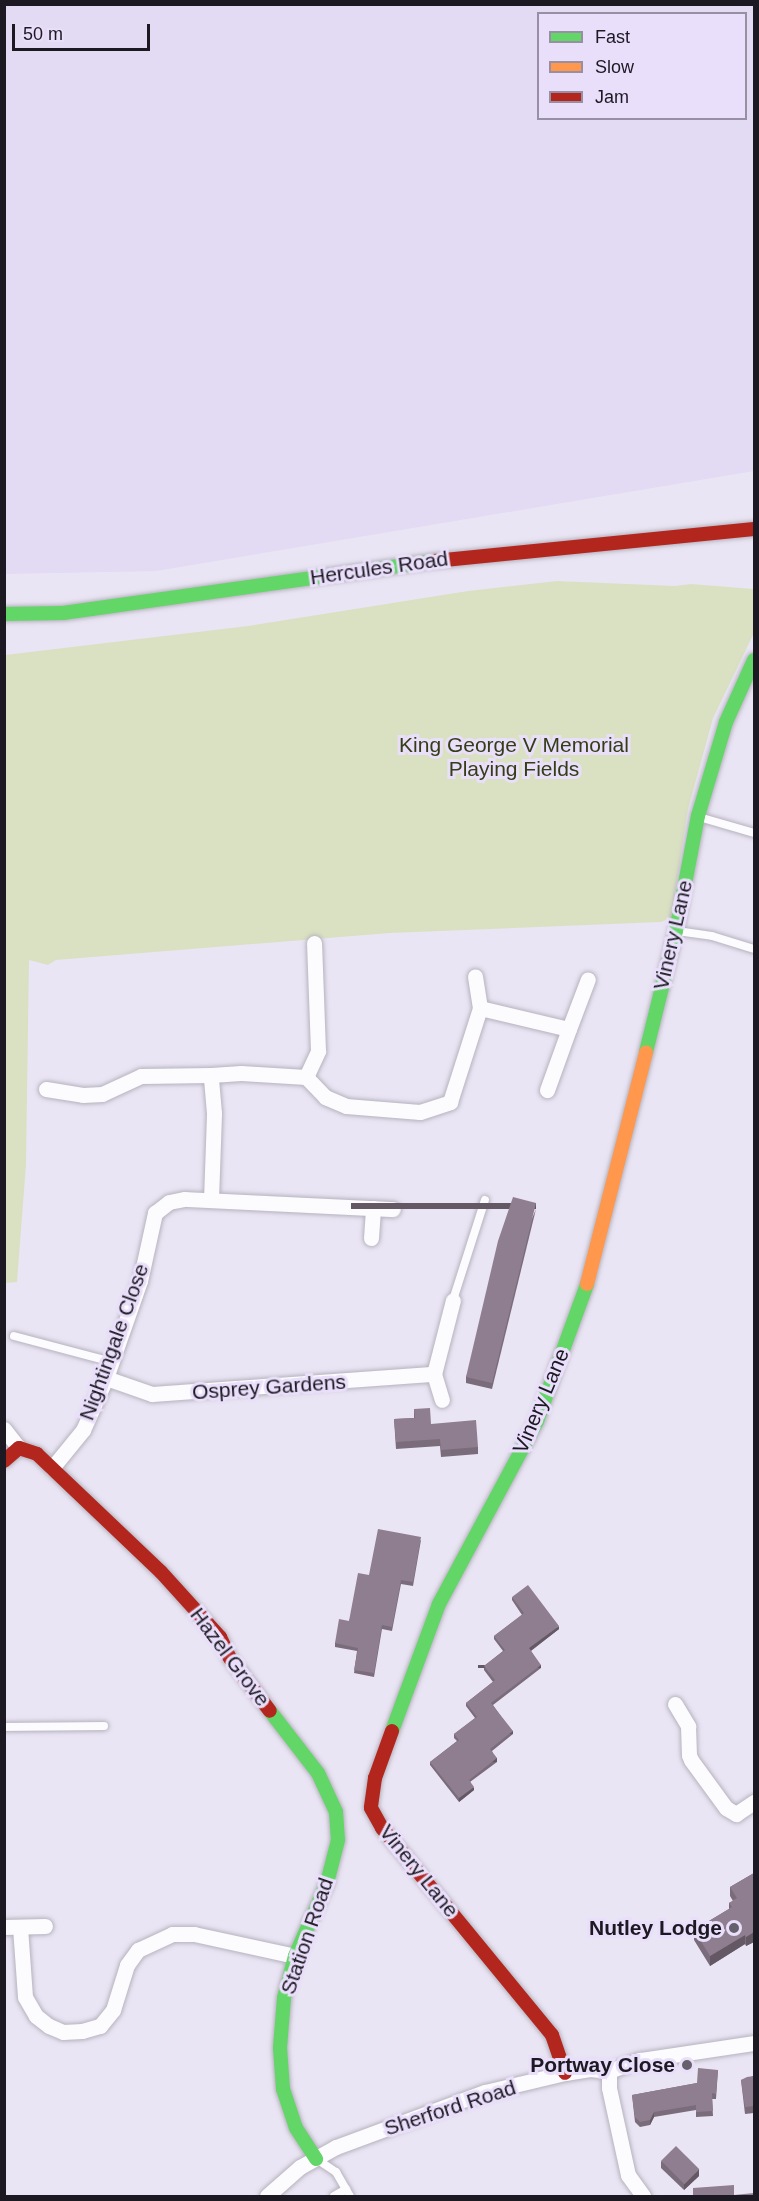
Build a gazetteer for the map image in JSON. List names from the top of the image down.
{
  "streets": {
    "street": [
      "Hercules Road",
      "Vinery Lane",
      "Nightingale Close",
      "Osprey Gardens",
      "Hazel Grove",
      "Station Road",
      "Sherford Road"
    ]
  },
  "crossings": [
    ["Vinery Lane", "Sherford Road"],
    ["Nightingale Close", "Osprey Gardens"],
    ["Nightingale Close", "Hazel Grove"],
    ["Hazel Grove", "Station Road"],
    ["Station Road", "Sherford Road"]
  ],
  "parks": ["King George V Memorial Playing Fields"],
  "places": ["Nutley Lodge", "Portway Close"],
  "legend": ["Fast", "Slow", "Jam"],
  "scale_bar": "50 m"
}
